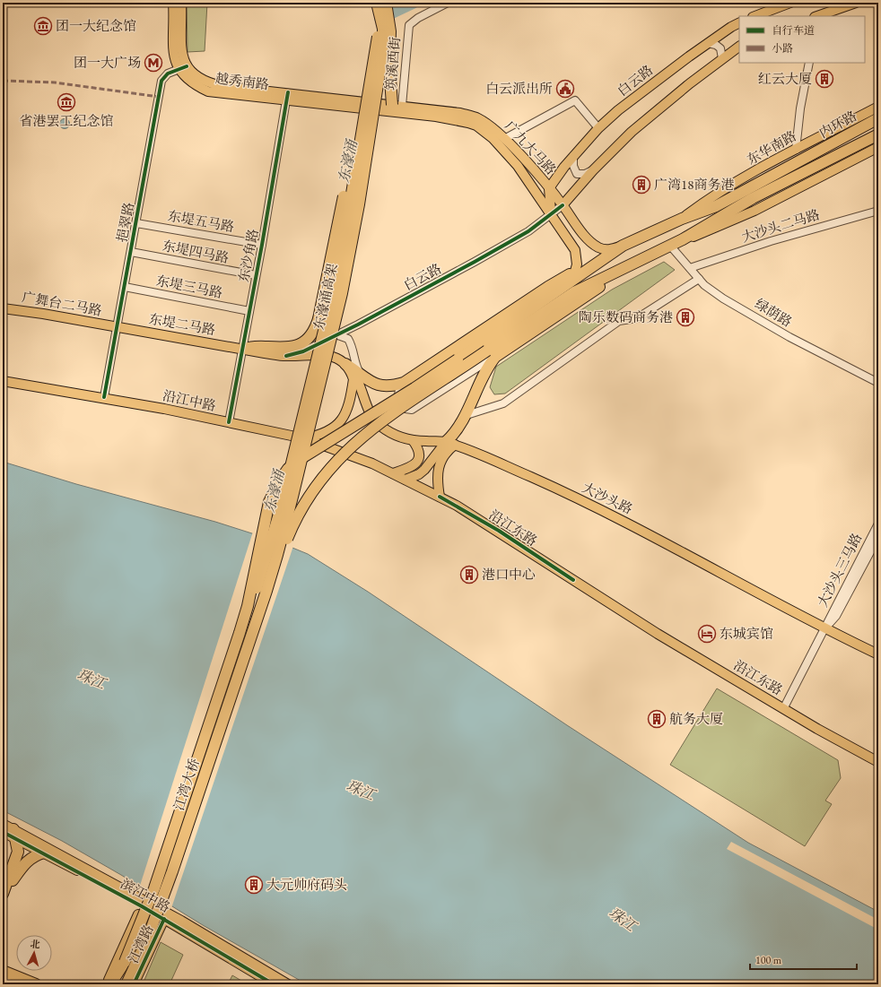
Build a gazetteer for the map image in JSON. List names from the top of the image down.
{
  "streets": {
    "highway": ["内环路", "东濠涌高架", "江湾大桥"],
    "main road": [
      "白云路",
      "越秀南路",
      "广九大马路",
      "东华南路",
      "广舞台二马路",
      "东堤二马路",
      "沿江中路",
      "大沙头路",
      "沿江东路",
      "滨江中路",
      "江湾路"
    ],
    "street": [
      "筑溪西街",
      "东堤五马路",
      "挹翠路",
      "大沙头二马路",
      "东堤四马路",
      "东沙角路",
      "东堤三马路",
      "绿荫路",
      "大沙头三马路"
    ]
  },
  "crossings": [
    ["筑溪西街", "越秀南路"],
    ["筑溪西街", "广九大马路"],
    ["白云路", "广九大马路"],
    ["白云路", "东堤二马路"],
    ["越秀南路", "广九大马路"],
    ["越秀南路", "挹翠路"],
    ["越秀南路", "东沙角路"],
    ["越秀南路", "东濠涌高架"],
    ["内环路", "广九大马路"],
    ["内环路", "东华南路"],
    ["内环路", "东濠涌高架"],
    ["内环路", "绿荫路"],
    ["内环路", "江湾大桥"],
    ["东堤五马路", "挹翠路"],
    ["东堤五马路", "东沙角路"],
    ["挹翠路", "东堤四马路"],
    ["挹翠路", "东堤三马路"],
    ["挹翠路", "广舞台二马路"],
    ["挹翠路", "东堤二马路"],
    ["挹翠路", "沿江中路"],
    ["大沙头二马路", "绿荫路"],
    ["东堤四马路", "东沙角路"],
    ["东沙角路", "东堤三马路"],
    ["东沙角路", "东堤二马路"],
    ["东沙角路", "沿江中路"],
    ["东濠涌高架", "江湾大桥"],
    ["广舞台二马路", "东堤二马路"],
    ["东堤二马路", "大沙头路"],
    ["沿江中路", "沿江东路"],
    ["大沙头路", "大沙头三马路"],
    ["沿江东路", "大沙头三马路"],
    ["滨江中路", "江湾路"]
  ],
  "water": ["东濠涌", "珠江"],
  "places": {
    "museum": ["团一大纪念馆", "省港罢工纪念馆"],
    "metro station": ["团一大广场"],
    "building": [
      "红云大厦",
      "广湾18商务港",
      "陶乐数码商务港",
      "港口中心",
      "航务大厦",
      "大元帅府码头"
    ],
    "public building": ["白云派出所"],
    "hotel": ["东城宾馆"]
  },
  "legend": ["自行车道", "小路"],
  "scale_bar": "100 m",
  "north": "top"
}
